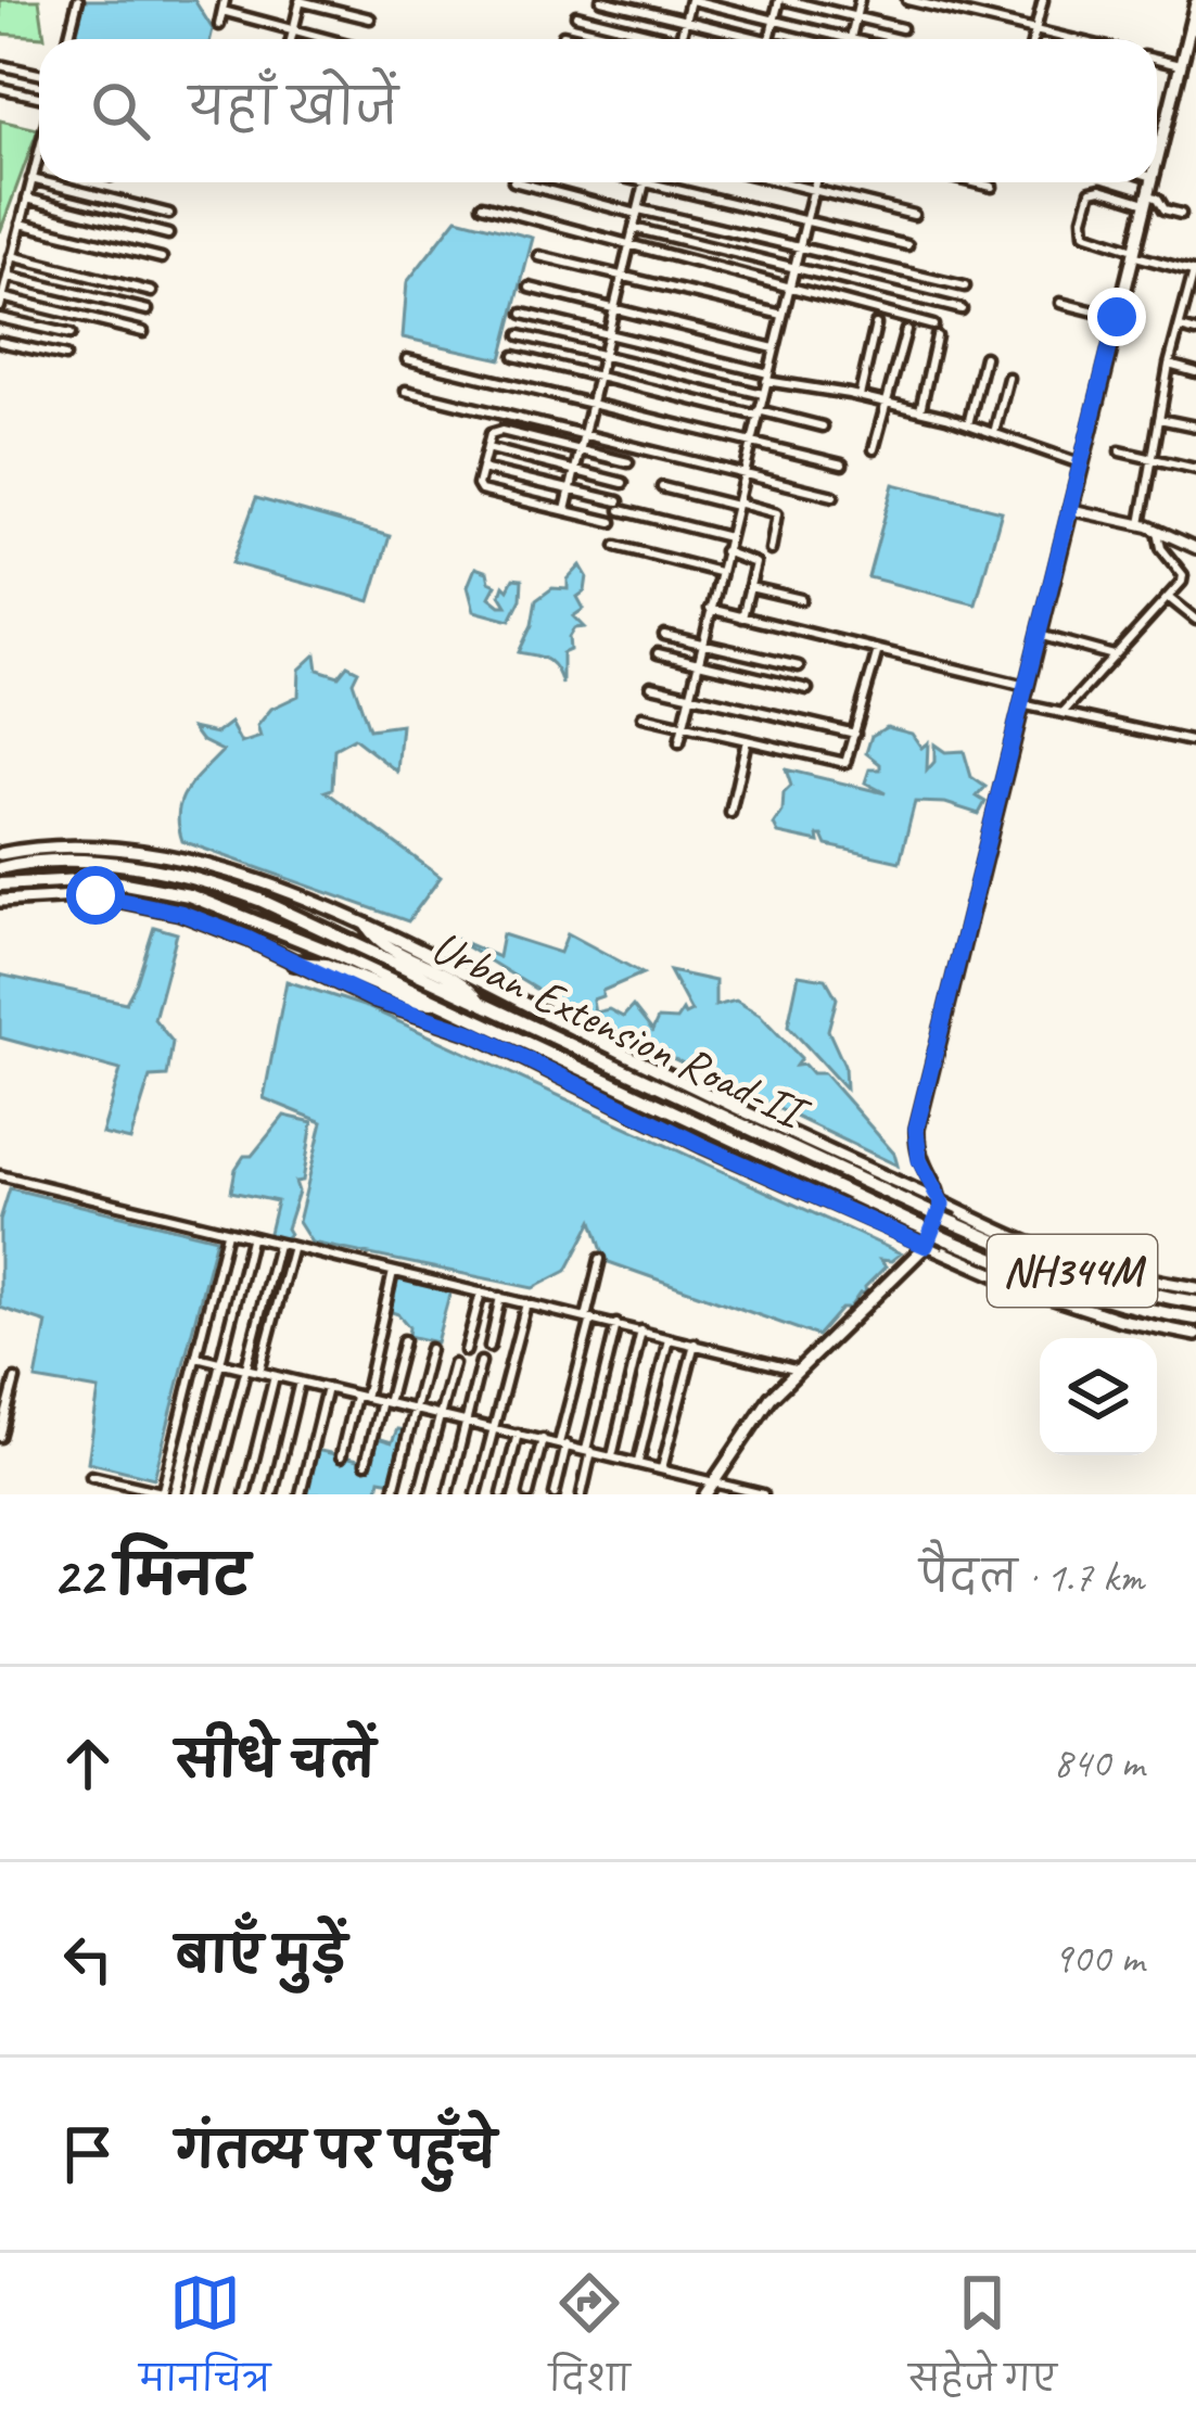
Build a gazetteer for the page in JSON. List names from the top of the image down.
{
  "streets": {
    "highway": ["Urban Extension Road-II", "NH344M"]
  },
  "page": {
    "search": "यहाँ खोजें",
    "heading": ["22 मिनट", "पैदल · 1.7 km"],
    "list": [
      ["सीधे चलें", "840 m"],
      ["बाएँ मुड़ें", "900 m"],
      "गंतव्य पर पहुँचे"
    ],
    "nav": ["मानचित्र", "दिशा", "सहेजे गए"]
  }
}
